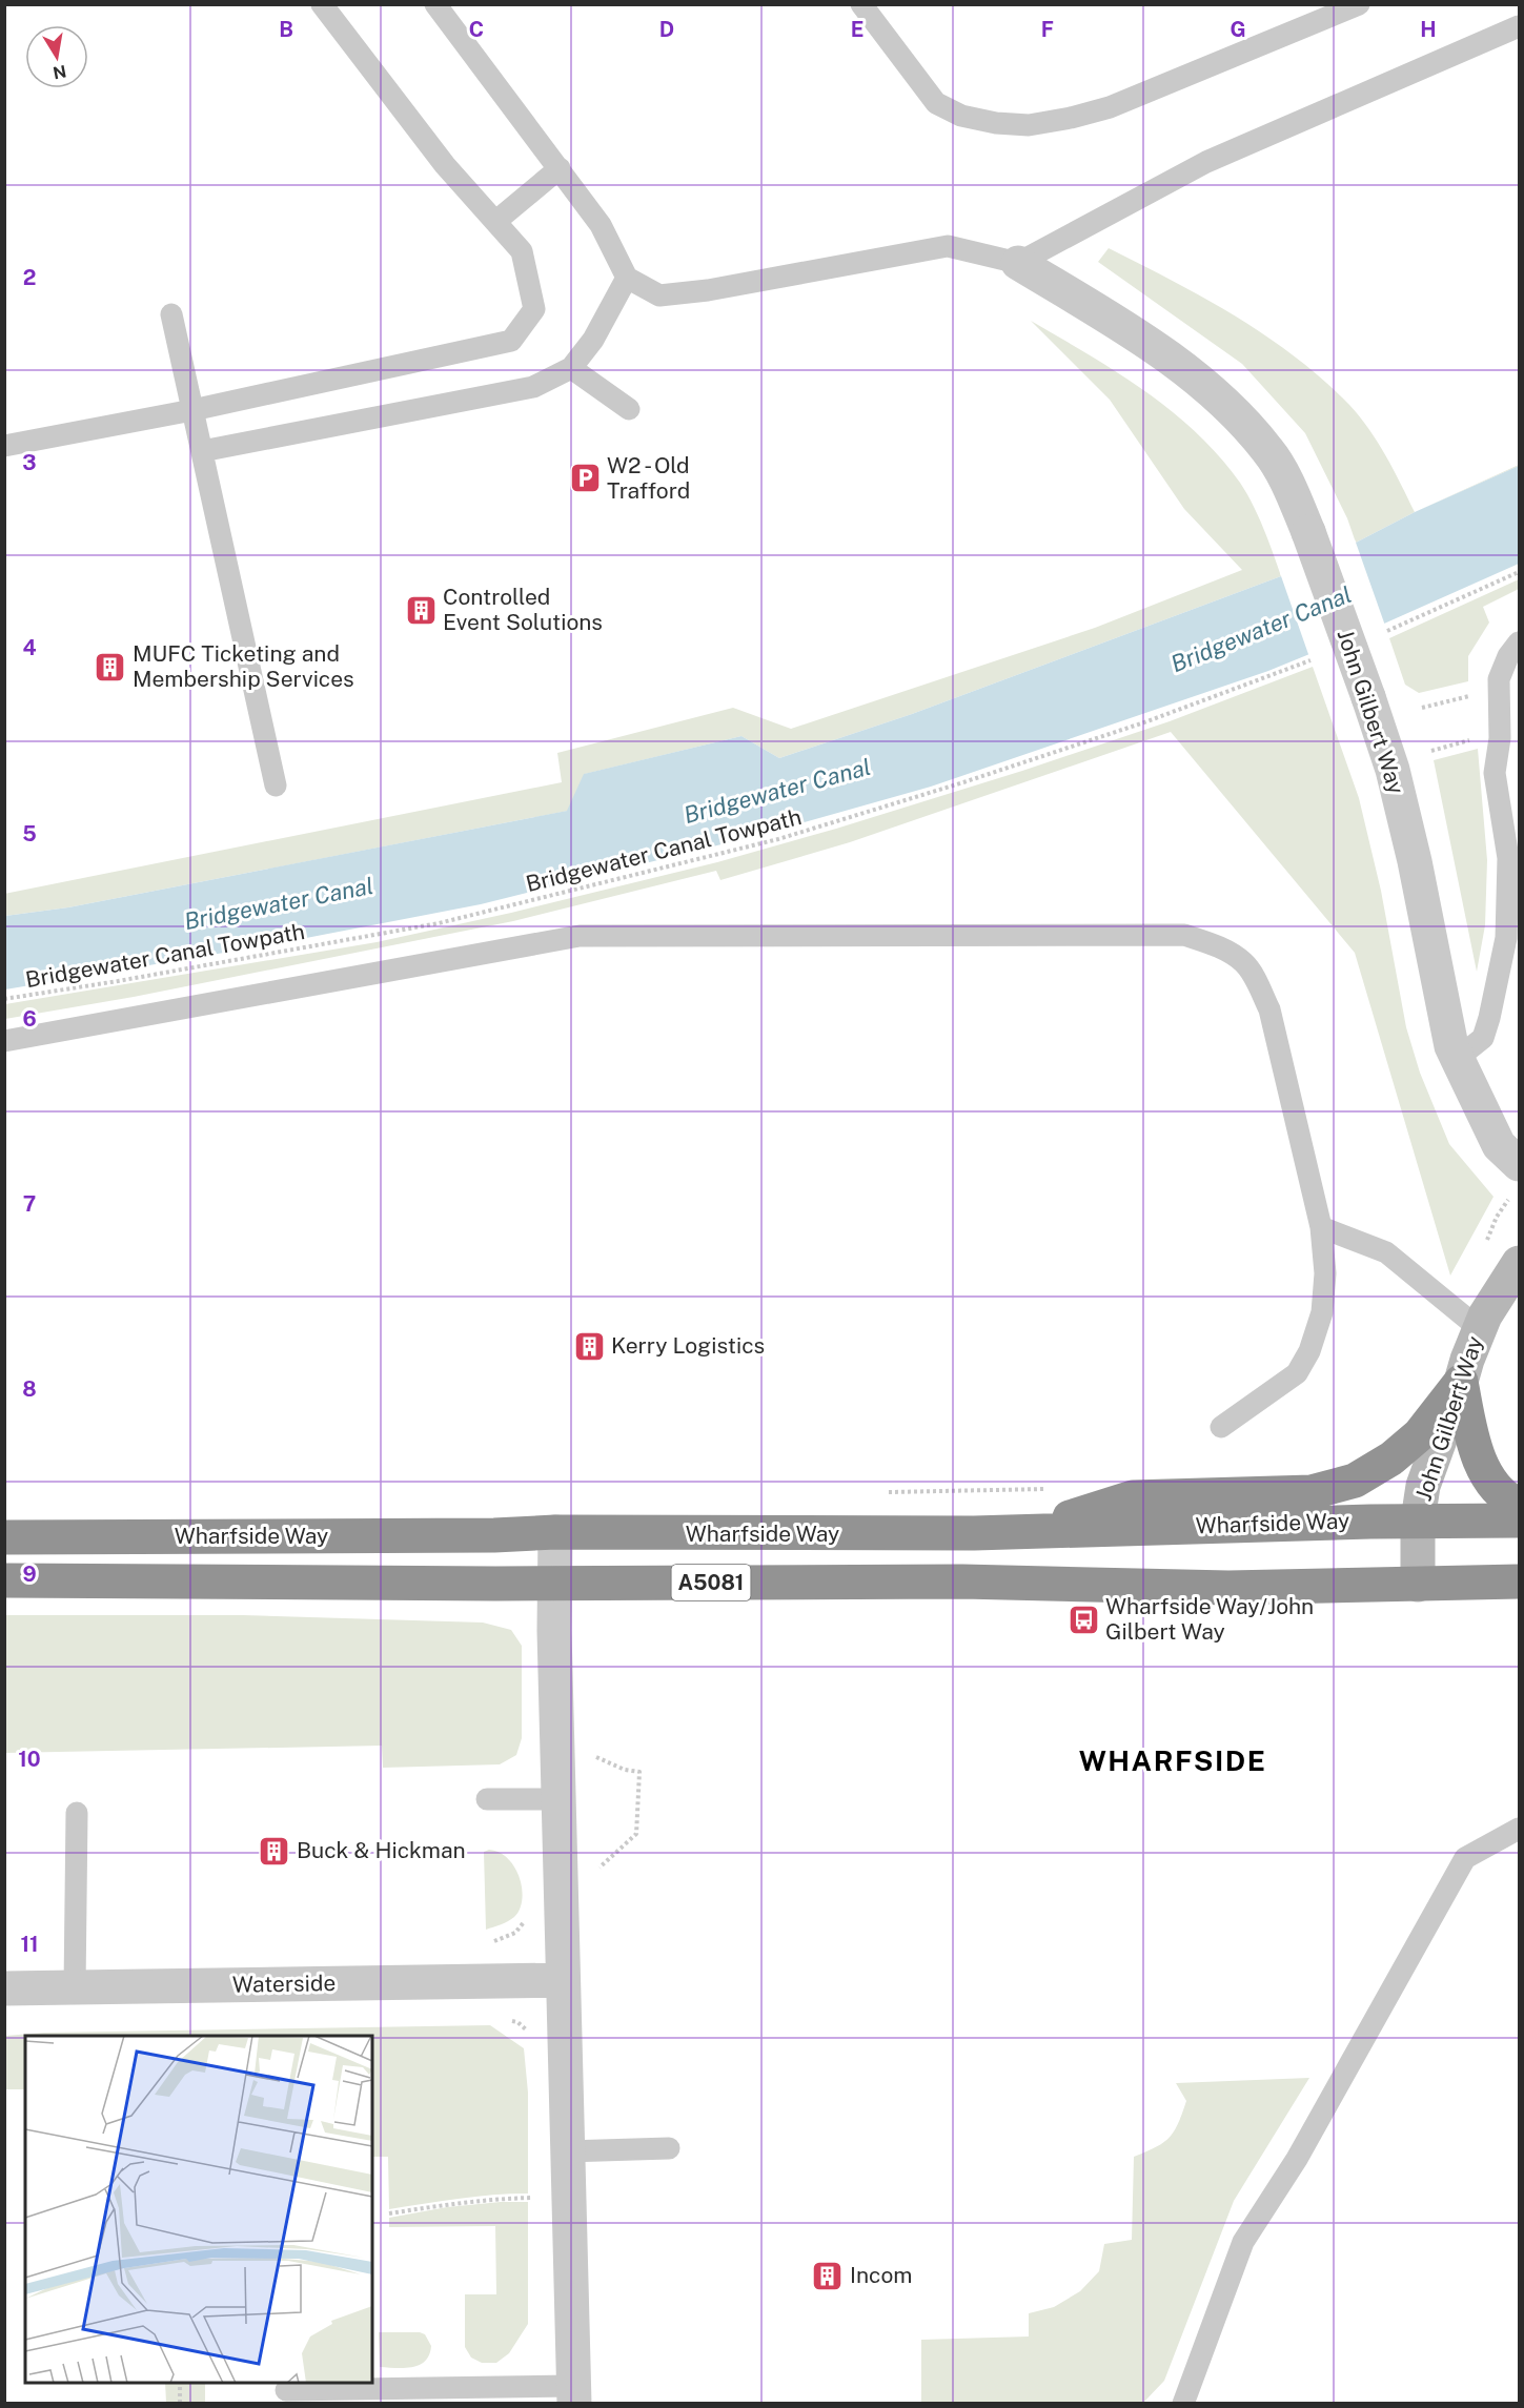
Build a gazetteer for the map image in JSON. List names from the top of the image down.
{
  "streets": {
    "highway": ["Wharfside Way", "A5081"],
    "street": ["John Gilbert Way", "Waterside"],
    "path": ["Bridgewater Canal Towpath"]
  },
  "crossings": [
    ["John Gilbert Way", "Wharfside Way"]
  ],
  "districts": ["WHARFSIDE"],
  "water": ["Bridgewater Canal"],
  "places": {
    "parking": ["W2 - Old Trafford"],
    "building": [
      "Controlled Event Solutions",
      "MUFC Ticketing and Membership Services",
      "Kerry Logistics",
      "Buck & Hickman",
      "Incom"
    ],
    "bus stop": ["Wharfside Way/John Gilbert Way"]
  },
  "north": "bottom",
  "grid": {
    "columns": [
      "B",
      "C",
      "D",
      "E",
      "F",
      "G",
      "H"
    ],
    "rows": [
      "2",
      "3",
      "4",
      "5",
      "6",
      "7",
      "8",
      "9",
      "10",
      "11"
    ]
  }
}
